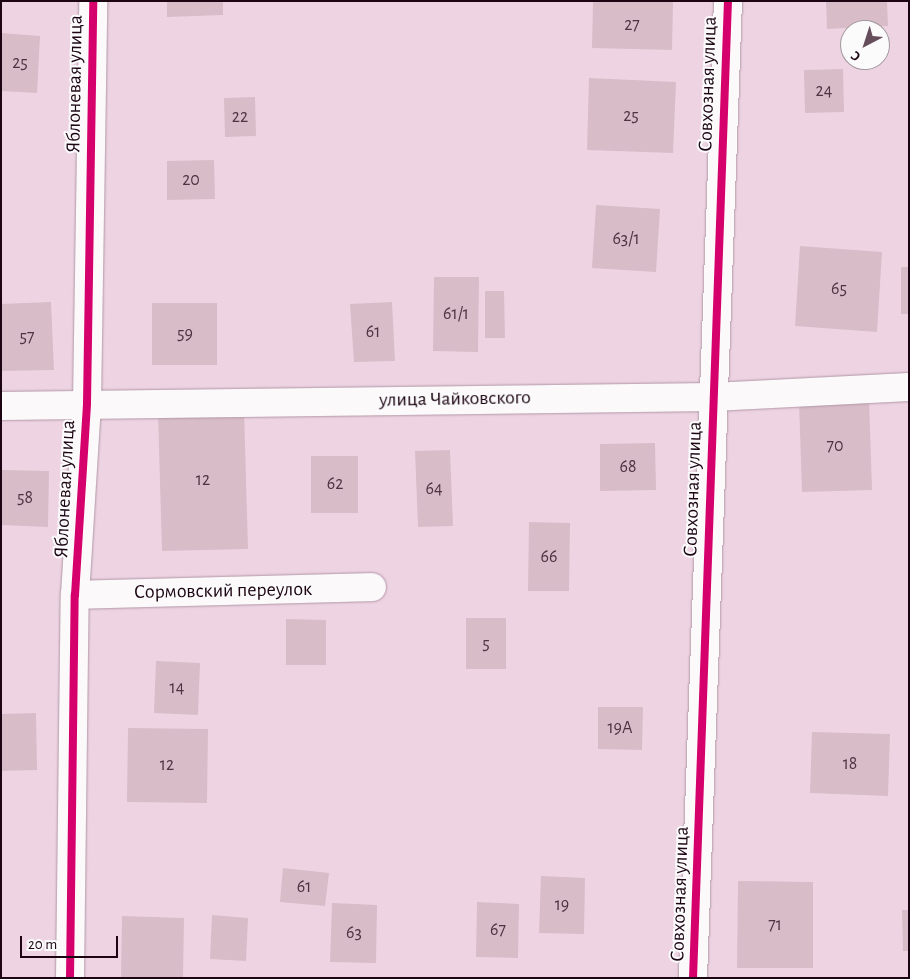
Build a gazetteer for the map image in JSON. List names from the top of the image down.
{
  "streets": {
    "street": [
      "Яблоневая улица",
      "Совхозная улица",
      "улица Чайковского",
      "Сормовский переулок"
    ]
  },
  "crossings": [
    ["Яблоневая улица", "улица Чайковского"],
    ["Яблоневая улица", "Сормовский переулок"],
    ["Совхозная улица", "улица Чайковского"]
  ],
  "house_numbers": [
    "27",
    "25",
    "24",
    "25",
    "22",
    "20",
    "63/1",
    "65",
    "61/1",
    "61",
    "59",
    "57",
    "70",
    "68",
    "12",
    "62",
    "64",
    "58",
    "66",
    "5",
    "14",
    "19А",
    "18",
    "12",
    "61",
    "19",
    "71",
    "67",
    "63"
  ],
  "scale_bar": "20 m",
  "north": "bottom left"
}
